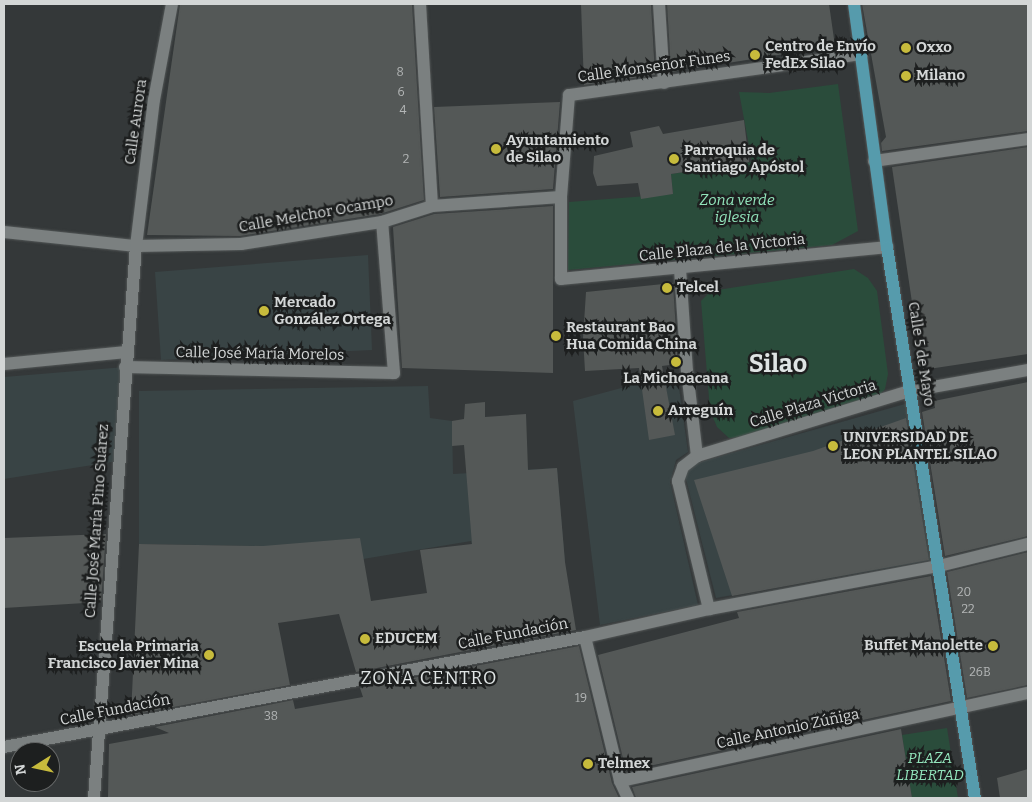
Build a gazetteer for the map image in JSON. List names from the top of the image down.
{
  "streets": {
    "main road": ["Calle 5 de Mayo"],
    "street": [
      "Calle Monseñor Funes",
      "Calle Aurora",
      "Calle Melchor Ocampo",
      "Calle Plaza de la Victoria",
      "Calle José María Morelos",
      "Calle Plaza Victoria",
      "Calle José María Pino Suárez",
      "Calle Fundación",
      "Calle Antonio Zúñiga"
    ]
  },
  "crossings": [
    ["Calle Monseñor Funes", "Calle Melchor Ocampo"],
    ["Calle Monseñor Funes", "Calle Plaza de la Victoria"],
    ["Calle Monseñor Funes", "Calle 5 de Mayo"],
    ["Calle Aurora", "Calle Melchor Ocampo"],
    ["Calle Aurora", "Calle José María Pino Suárez"],
    ["Calle Melchor Ocampo", "Calle Plaza de la Victoria"],
    ["Calle Melchor Ocampo", "Calle José María Morelos"],
    ["Calle Melchor Ocampo", "Calle José María Pino Suárez"],
    ["Calle Plaza de la Victoria", "Calle 5 de Mayo"],
    ["Calle José María Morelos", "Calle José María Pino Suárez"],
    ["Calle 5 de Mayo", "Calle Plaza Victoria"],
    ["Calle 5 de Mayo", "Calle Fundación"],
    ["Calle 5 de Mayo", "Calle Antonio Zúñiga"],
    ["Calle José María Pino Suárez", "Calle Fundación"]
  ],
  "districts": ["Silao", "ZONA CENTRO"],
  "parks": ["Zona verde iglesia", "PLAZA LIBERTAD"],
  "places": [
    "Oxxo",
    "Centro de Envío FedEx Silao",
    "Milano",
    "Ayuntamiento de Silao",
    "Parroquia de Santiago Apóstol",
    "Telcel",
    "Mercado González Ortega",
    "Restaurant Bao Hua Comida China",
    "La Michoacana",
    "Arreguín",
    "UNIVERSIDAD DE LEON PLANTEL SILAO",
    "EDUCEM",
    "Buffet Manolette",
    "Escuela Primaria Francisco Javier Mina",
    "Telmex"
  ],
  "house_numbers": [
    "8",
    "6",
    "4",
    "2",
    "20",
    "22",
    "26B",
    "19",
    "38"
  ],
  "north": "left"
}
